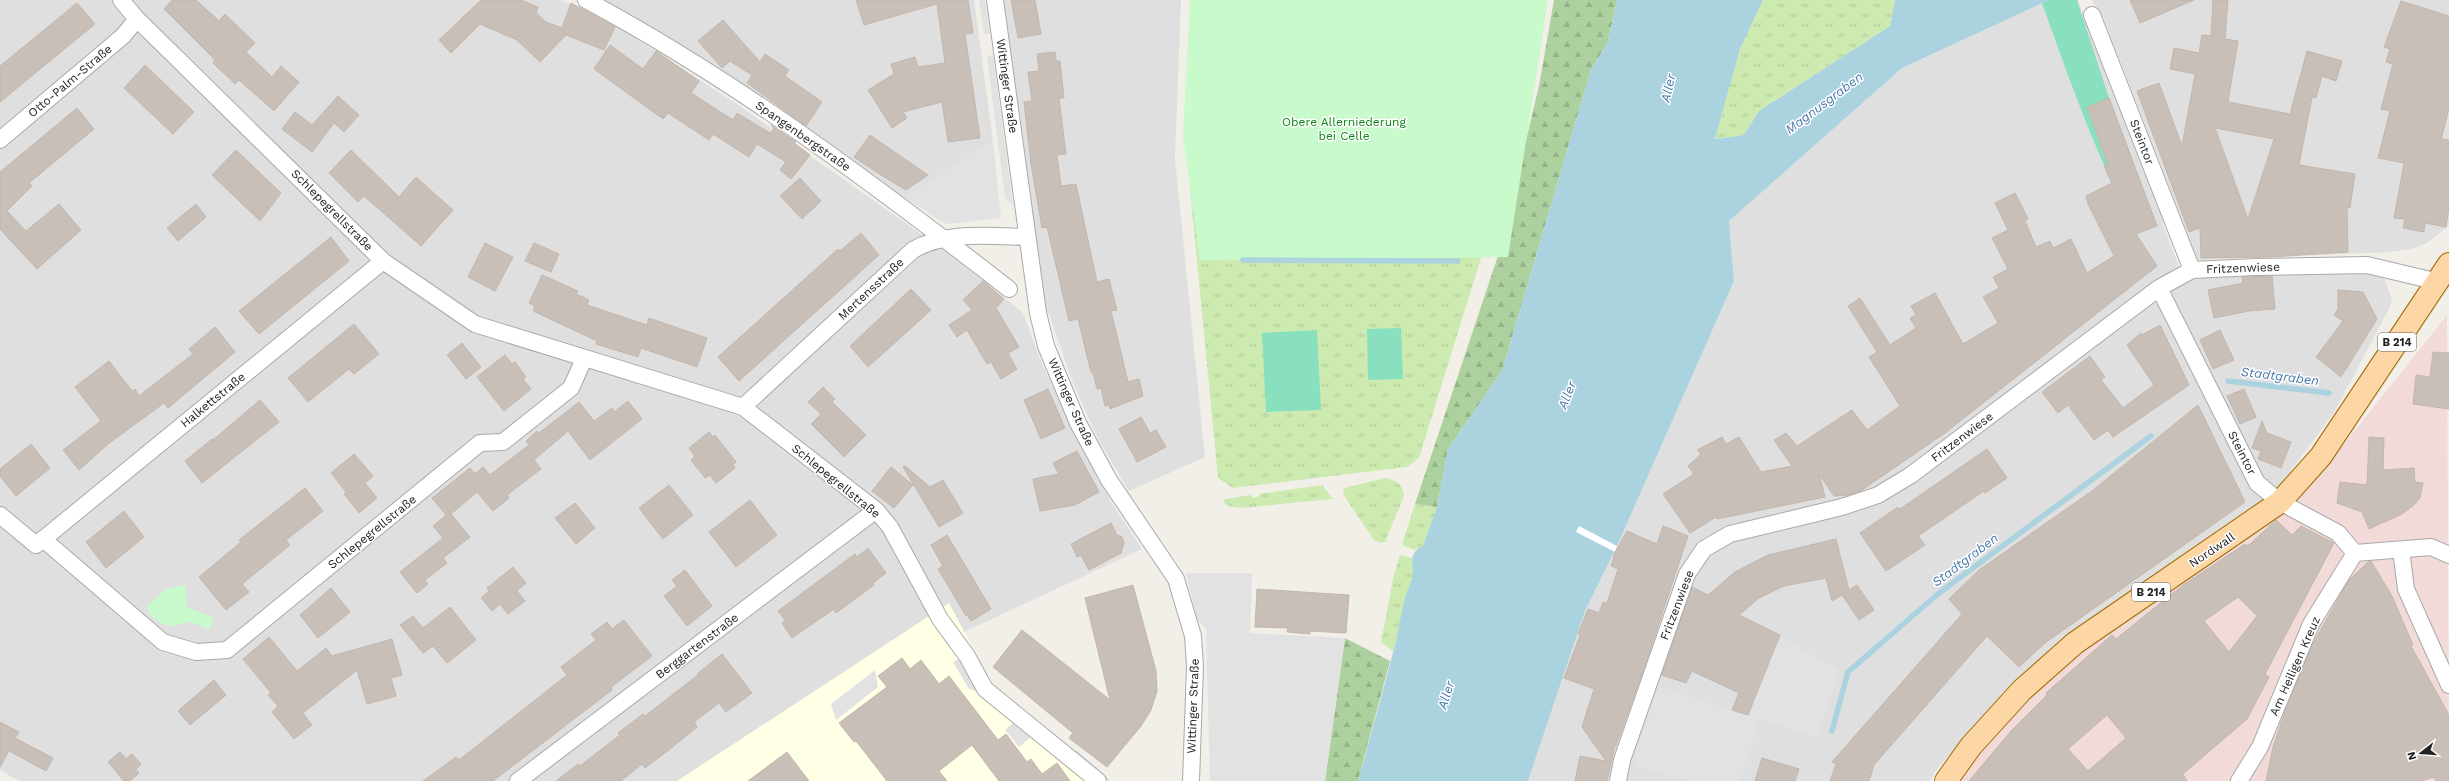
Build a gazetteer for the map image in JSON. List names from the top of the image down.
{
  "streets": {
    "main road": ["B 214", "Nordwall"],
    "street": [
      "Otto-Palm-Straße",
      "Wittinger Straße",
      "Spangenbergstraße",
      "Steintor",
      "Schlepegrellstraße",
      "Fritzenwiese",
      "Mertensstraße",
      "Halkettstraße",
      "Berggartenstraße",
      "Am Heiligen Kreuz"
    ]
  },
  "crossings": [
    ["Otto-Palm-Straße", "Schlepegrellstraße"],
    ["Wittinger Straße", "Mertensstraße"],
    ["Spangenbergstraße", "Mertensstraße"],
    ["Steintor", "Fritzenwiese"],
    ["Steintor", "Nordwall"],
    ["Steintor", "Am Heiligen Kreuz"],
    ["Schlepegrellstraße", "Mertensstraße"],
    ["Schlepegrellstraße", "Halkettstraße"],
    ["Schlepegrellstraße", "Berggartenstraße"],
    ["Fritzenwiese", "B 214"],
    ["Fritzenwiese", "Nordwall"],
    ["B 214", "Nordwall"]
  ],
  "water": ["Aller", "Magnusgraben", "Stadtgraben"],
  "parks": ["Obere Allerniederung bei Celle"],
  "north": "left"
}
